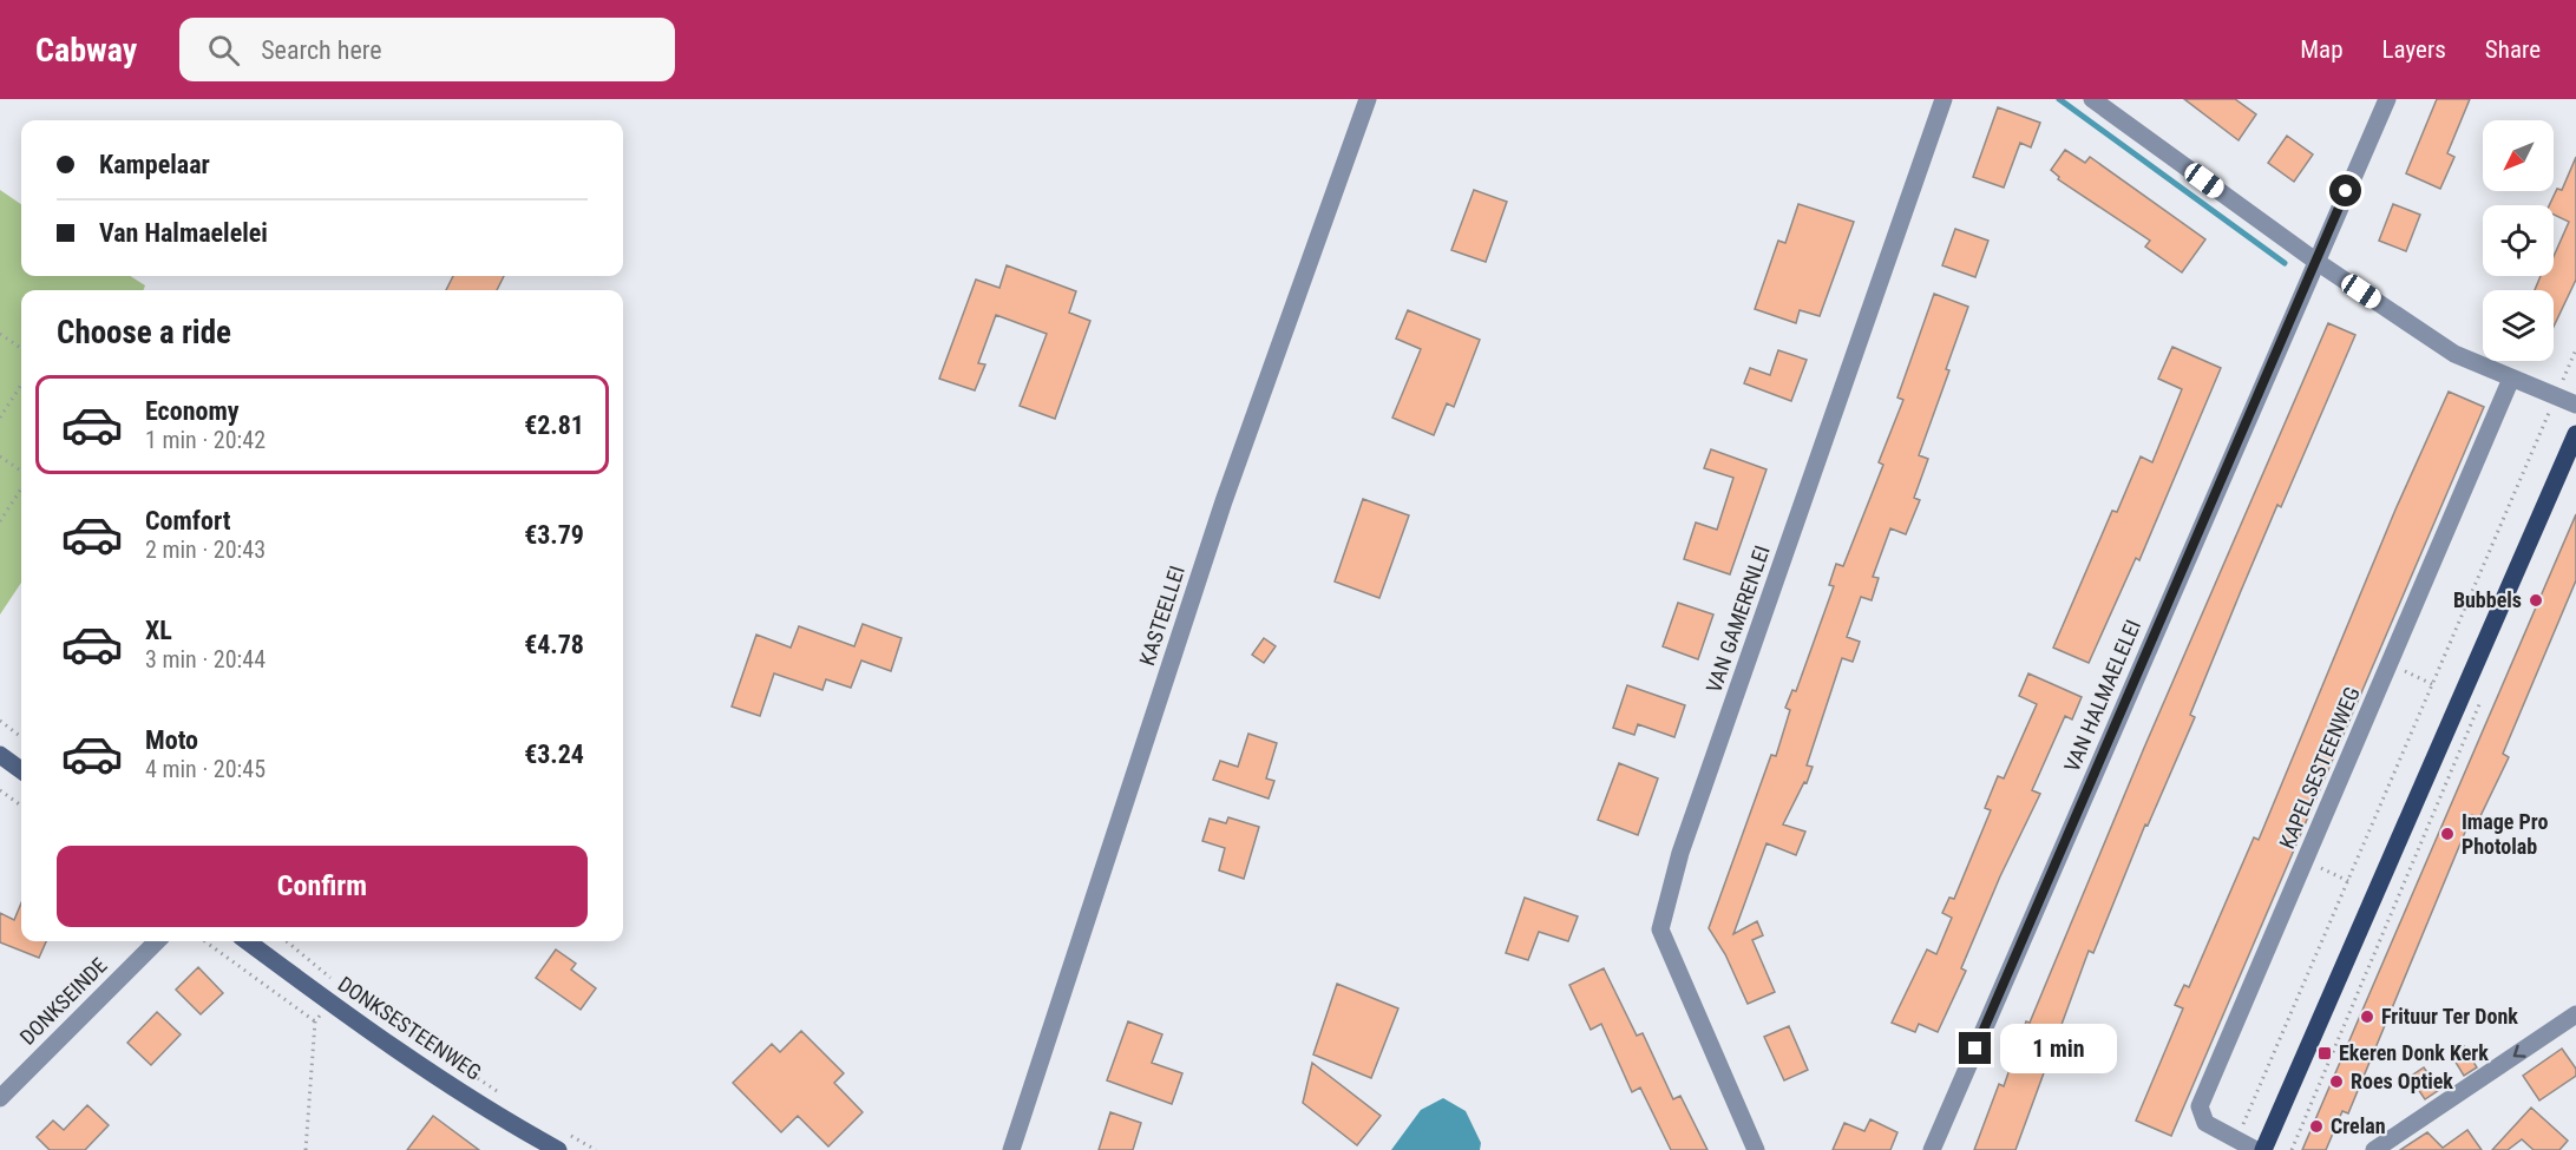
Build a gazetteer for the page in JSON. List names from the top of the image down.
{
  "streets": {
    "street": [
      "KASTEELLEI",
      "VAN GAMERENLEI",
      "VAN HALMAELELEI",
      "KAPELSESTEENWEG",
      "DONKSEINDE",
      "DONKSESTEENWEG"
    ]
  },
  "places": {
    "other": [
      "Bubbels",
      "Image Pro Photolab",
      "Frituur Ter Donk",
      "Roes Optiek",
      "Crelan"
    ],
    "transit": ["Ekeren Donk Kerk"]
  },
  "north": "bottom left",
  "page": {
    "header": "Cabway",
    "search": "Search here",
    "nav": ["Map", "Layers", "Share"],
    "banner": ["Kampelaar", "Van Halmaelelei"],
    "heading": "Choose a ride",
    "list": [
      {
        "name": "Economy",
        "note": "1 min · 20:42",
        "value": "€2.81"
      },
      {
        "name": "Comfort",
        "note": "2 min · 20:43",
        "value": "€3.79"
      },
      {
        "name": "XL",
        "note": "3 min · 20:44",
        "value": "€4.78"
      },
      {
        "name": "Moto",
        "note": "4 min · 20:45",
        "value": "€3.24"
      }
    ],
    "buttons": "Confirm",
    "bubble": "1 min"
  }
}
